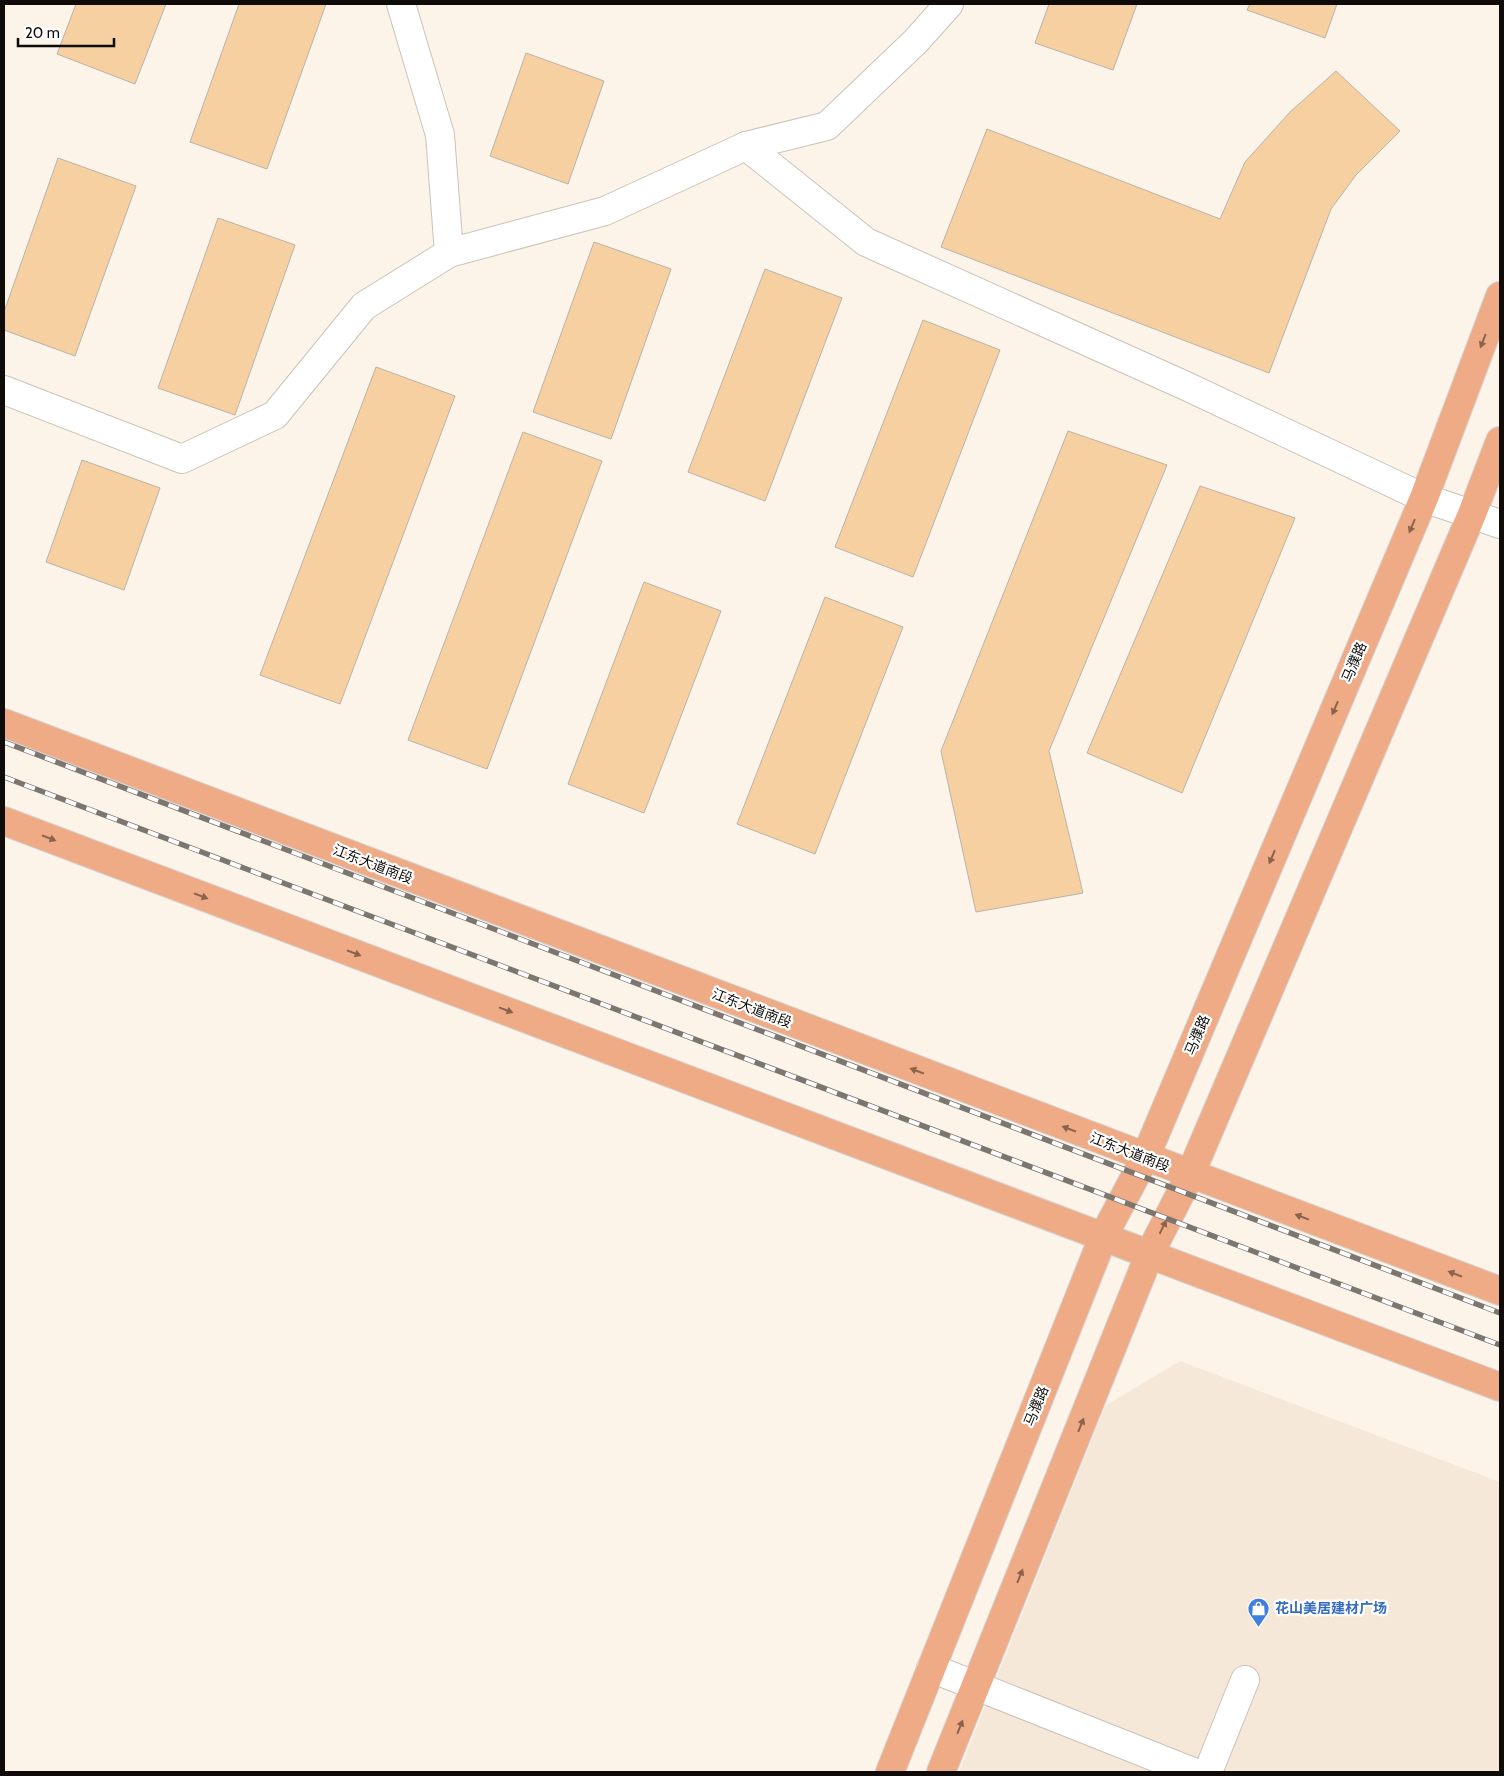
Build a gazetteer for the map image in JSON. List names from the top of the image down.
{
  "streets": {
    "main road": ["马濮路", "江东大道南段"]
  },
  "crossings": [
    ["马濮路", "江东大道南段"]
  ],
  "places": {
    "shop": ["花山美居建材广场"]
  },
  "scale_bar": "20 m"
}
